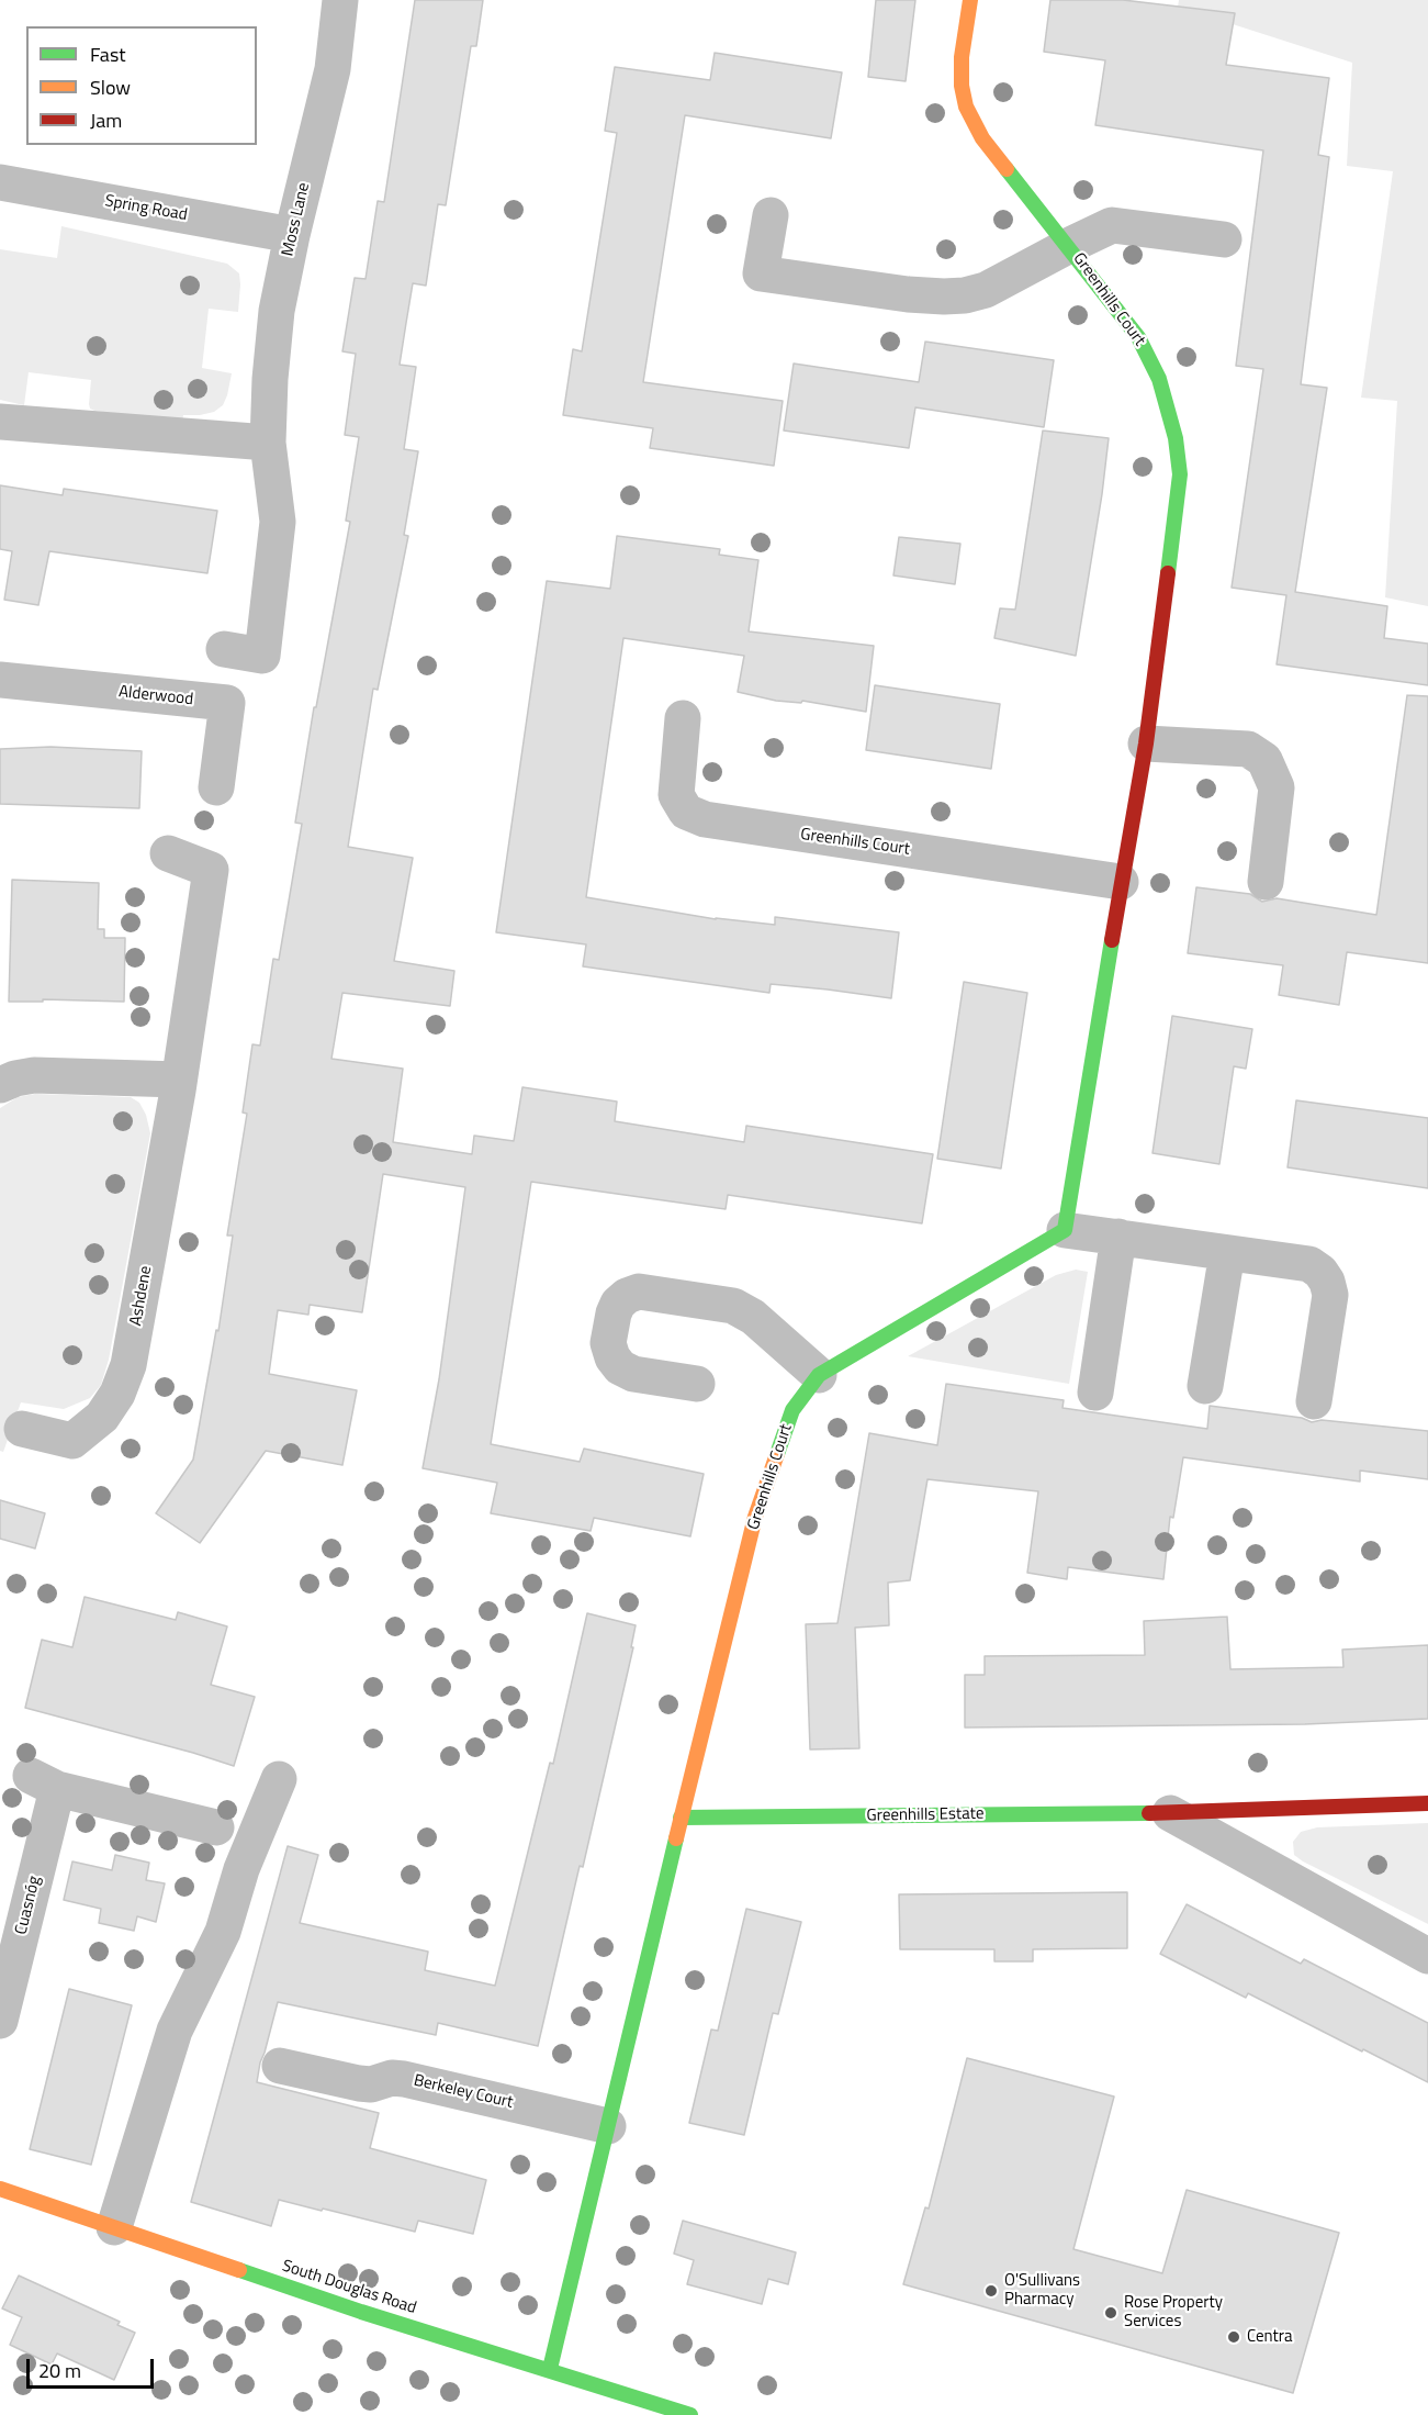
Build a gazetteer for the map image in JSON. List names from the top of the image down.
{
  "streets": {
    "street": [
      "Spring Road",
      "Moss Lane",
      "Greenhills Court",
      "Alderwood",
      "Ashdene",
      "Greenhills Estate",
      "Cuasnóg",
      "Berkeley Court",
      "South Douglas Road"
    ]
  },
  "crossings": [
    ["Spring Road", "Moss Lane"],
    ["Greenhills Court", "Greenhills Estate"],
    ["Greenhills Court", "Berkeley Court"],
    ["Greenhills Court", "South Douglas Road"]
  ],
  "places": ["O'Sullivans Pharmacy", "Rose Property Services", "Centra"],
  "legend": ["Fast", "Slow", "Jam"],
  "scale_bar": "20 m"
}
